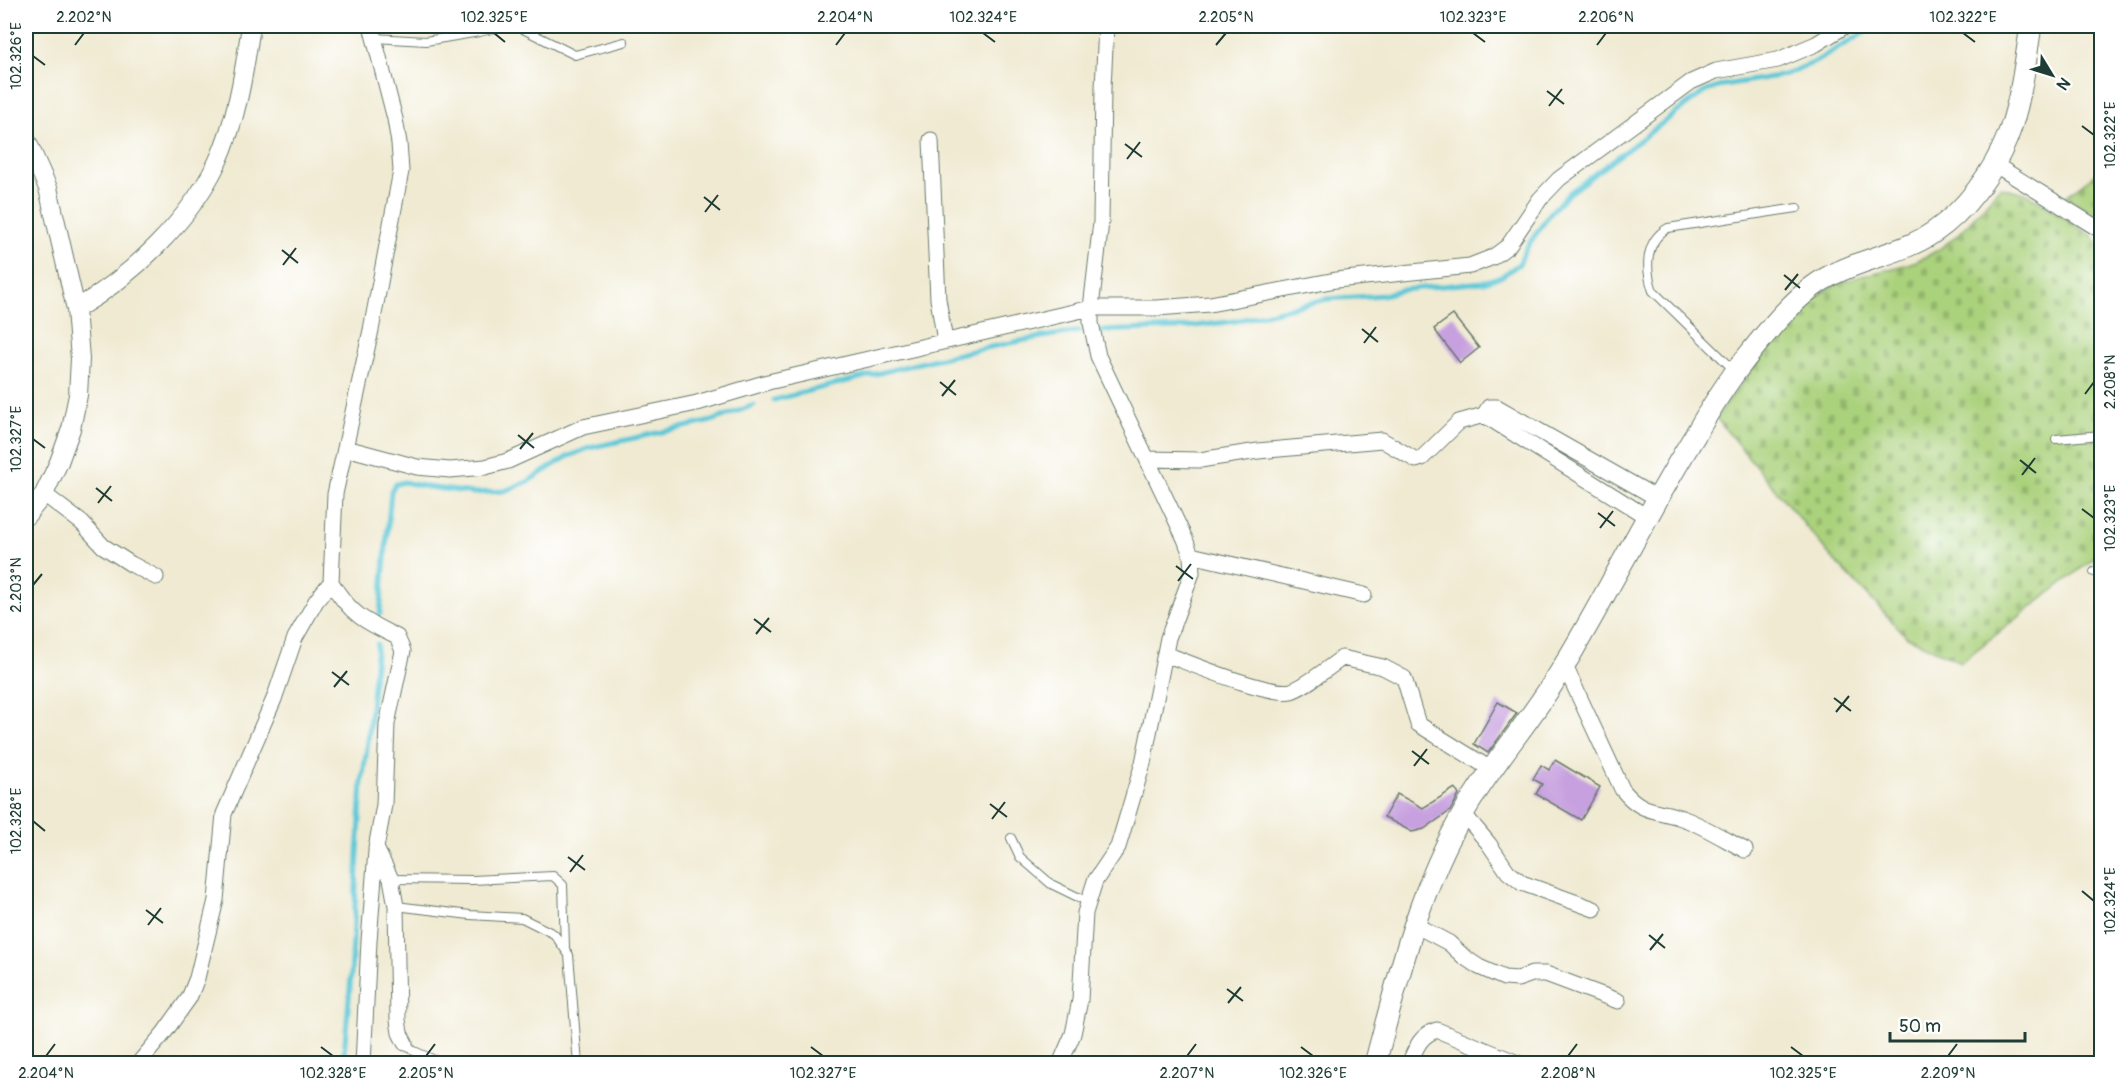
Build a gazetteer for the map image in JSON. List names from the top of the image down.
{
  "scale_bar": "50 m",
  "north": "bottom right",
  "coordinates": [
    "2.202°N",
    "102.325°E",
    "2.204°N",
    "102.324°E",
    "2.205°N",
    "102.323°E",
    "2.206°N",
    "102.322°E",
    "102.326°E",
    "2.208°N",
    "102.327°E",
    "2.203°N",
    "102.328°E",
    "2.207°N",
    "2.209°N"
  ]
}
